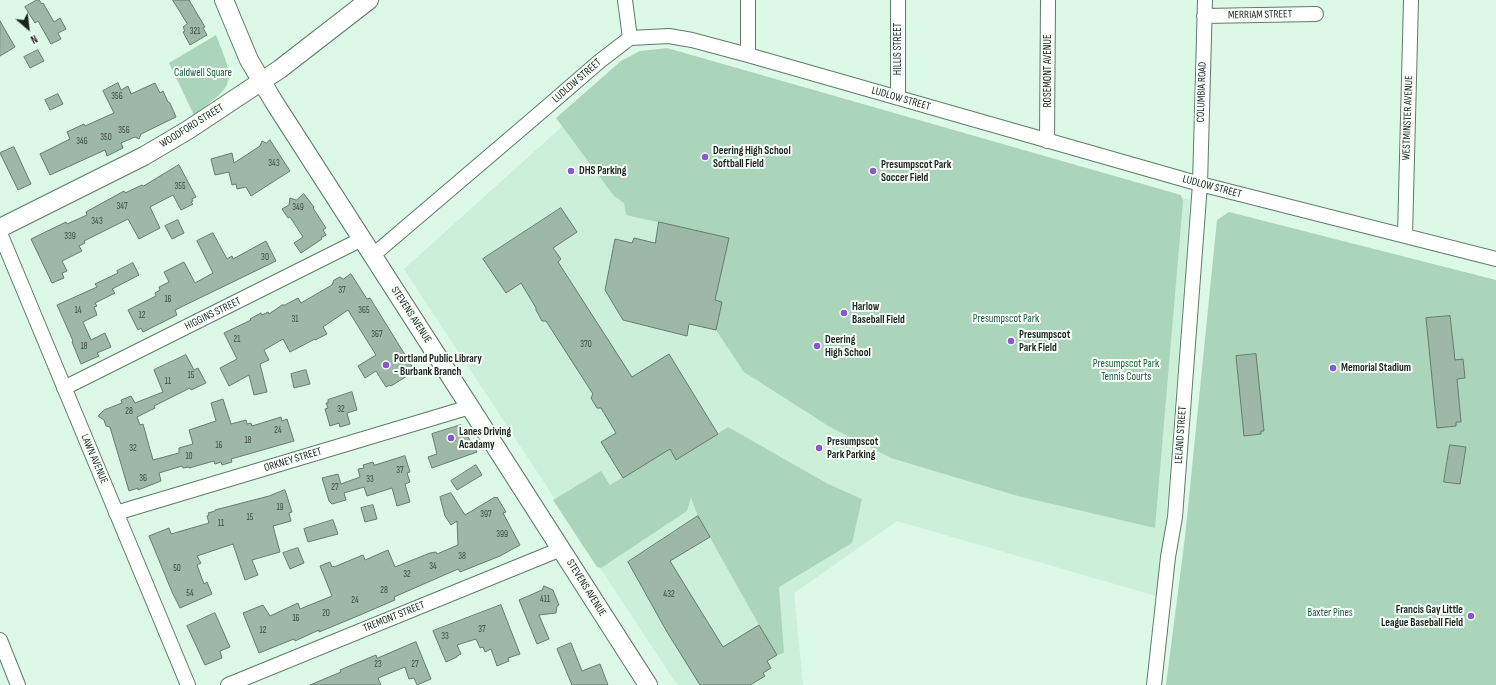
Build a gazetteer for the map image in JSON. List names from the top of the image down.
{
  "streets": {
    "main road": ["WOODFORD STREET", "STEVENS AVENUE"],
    "street": [
      "MERRIAM STREET",
      "HILLIS STREET",
      "ROSEMONT AVENUE",
      "LUDLOW STREET",
      "COLUMBIA ROAD",
      "WESTMINSTER AVENUE",
      "HIGGINS STREET",
      "LELAND STREET",
      "LAWN AVENUE",
      "ORKNEY STREET",
      "TREMONT STREET"
    ]
  },
  "crossings": [
    ["MERRIAM STREET", "COLUMBIA ROAD"],
    ["HILLIS STREET", "LUDLOW STREET"],
    ["ROSEMONT AVENUE", "LUDLOW STREET"],
    ["LUDLOW STREET", "COLUMBIA ROAD"],
    ["LUDLOW STREET", "WESTMINSTER AVENUE"],
    ["LUDLOW STREET", "STEVENS AVENUE"],
    ["LUDLOW STREET", "LELAND STREET"],
    ["COLUMBIA ROAD", "LELAND STREET"],
    ["WOODFORD STREET", "STEVENS AVENUE"],
    ["HIGGINS STREET", "STEVENS AVENUE"],
    ["HIGGINS STREET", "LAWN AVENUE"],
    ["STEVENS AVENUE", "ORKNEY STREET"],
    ["STEVENS AVENUE", "TREMONT STREET"],
    ["LAWN AVENUE", "ORKNEY STREET"]
  ],
  "parks": [
    "Caldwell Square",
    "Presumpscot Park",
    "Presumpscot Park Tennis Courts",
    "Baxter Pines"
  ],
  "places": [
    "Deering High School Softball Field",
    "DHS Parking",
    "Presumpscot Park Soccer Field",
    "Harlow Baseball Field",
    "Presumpscot Park Field",
    "Deering High School",
    "Portland Public Library - Burbank Branch",
    "Memorial Stadium",
    "Lanes Driving Acadamy",
    "Presumpscot Park Parking",
    "Francis Gay Little League Baseball Field"
  ],
  "house_numbers": [
    "321",
    "356",
    "356",
    "350",
    "346",
    "343",
    "355",
    "347",
    "349",
    "343",
    "339",
    "30",
    "37",
    "16",
    "14",
    "365",
    "12",
    "31",
    "367",
    "21",
    "370",
    "18",
    "15",
    "11",
    "32",
    "28",
    "24",
    "18",
    "16",
    "32",
    "10",
    "37",
    "36",
    "33",
    "27",
    "19",
    "397",
    "15",
    "11",
    "399",
    "38",
    "34",
    "50",
    "32",
    "28",
    "54",
    "432",
    "411",
    "24",
    "20",
    "16",
    "37",
    "12",
    "33",
    "23",
    "27"
  ],
  "north": "bottom right"
}
